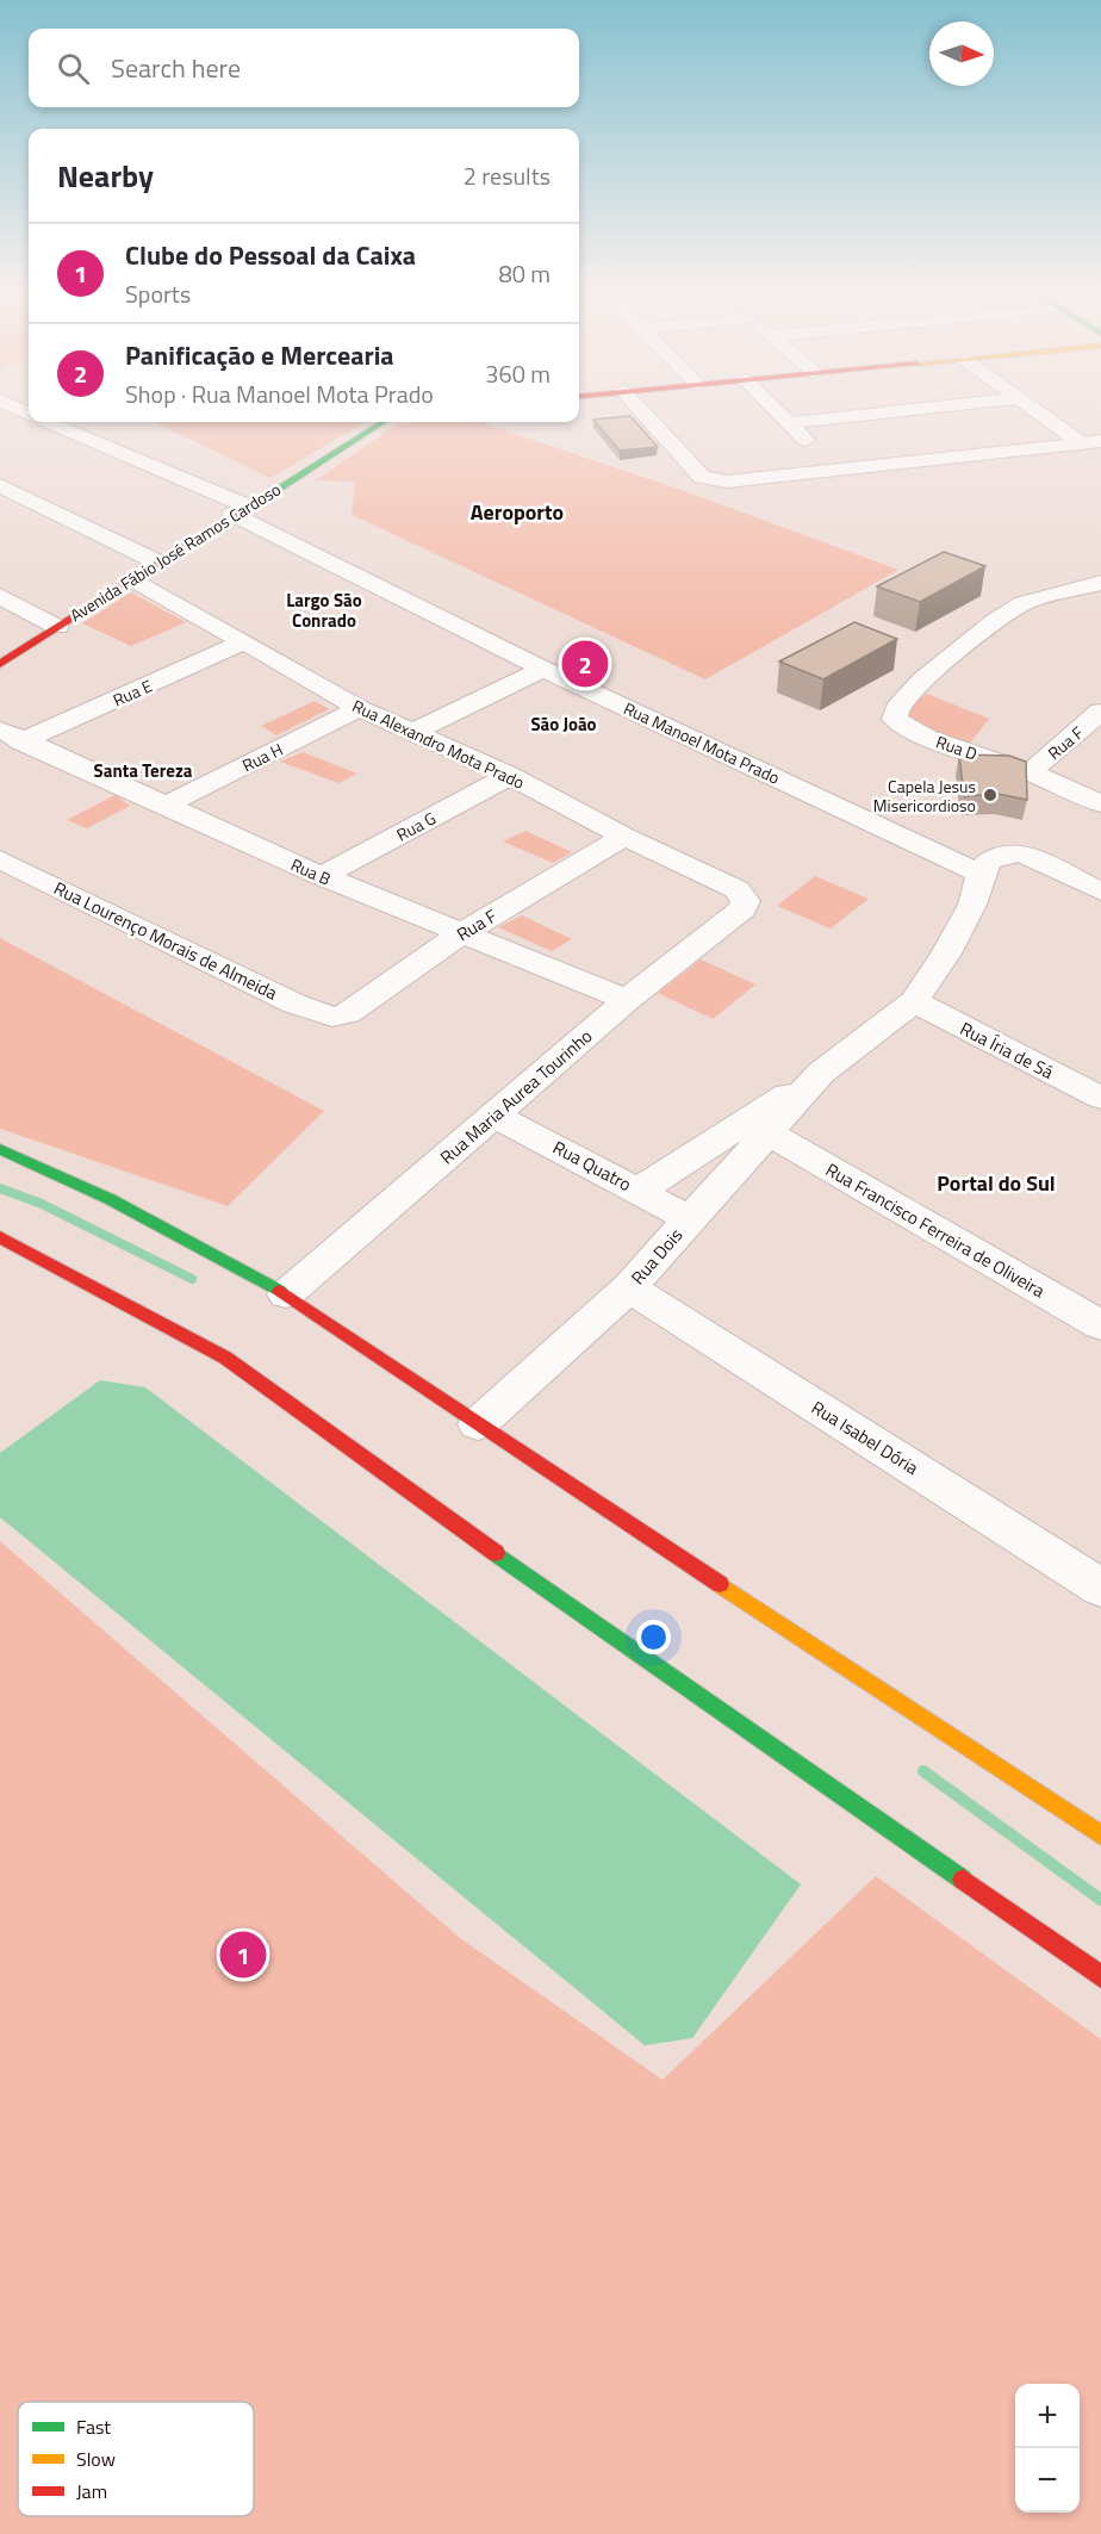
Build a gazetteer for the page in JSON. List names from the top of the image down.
{
  "streets": {
    "street": [
      "Avenida Fábio José Ramos Cardoso",
      "Rua E",
      "Rua Manoel Mota Prado",
      "Rua F",
      "Rua Alexandro Mota Prado",
      "Rua D",
      "Rua H",
      "Rua G",
      "Rua B",
      "Rua Lourenço Morais de Almeida",
      "Rua Íria de Sá",
      "Rua Maria Aurea Tourinho",
      "Rua Quatro",
      "Rua Francisco Ferreira de Oliveira",
      "Rua Dois",
      "Rua Isabel Dória"
    ]
  },
  "crossings": [
    ["Avenida Fábio José Ramos Cardoso", "Rua Manoel Mota Prado"],
    ["Avenida Fábio José Ramos Cardoso", "Rua Alexandro Mota Prado"],
    ["Rua E", "Rua Alexandro Mota Prado"],
    ["Rua E", "Rua B"],
    ["Rua Manoel Mota Prado", "Rua Dois"],
    ["Rua F", "Rua Alexandro Mota Prado"],
    ["Rua F", "Rua D"],
    ["Rua F", "Rua B"],
    ["Rua F", "Rua Lourenço Morais de Almeida"],
    ["Rua Alexandro Mota Prado", "Rua H"],
    ["Rua Alexandro Mota Prado", "Rua G"],
    ["Rua Alexandro Mota Prado", "Rua Maria Aurea Tourinho"],
    ["Rua H", "Rua B"],
    ["Rua G", "Rua B"],
    ["Rua B", "Rua Maria Aurea Tourinho"],
    ["Rua Íria de Sá", "Rua Dois"],
    ["Rua Maria Aurea Tourinho", "Rua Quatro"],
    ["Rua Quatro", "Rua Dois"],
    ["Rua Francisco Ferreira de Oliveira", "Rua Dois"],
    ["Rua Dois", "Rua Isabel Dória"]
  ],
  "districts": [
    "Aeroporto",
    "Largo São Conrado",
    "São João",
    "Santa Tereza",
    "Portal do Sul"
  ],
  "places": ["Capela Jesus Misericordioso"],
  "legend": ["Fast", "Slow", "Jam"],
  "north": "right",
  "page": {
    "search": "Search here",
    "heading": ["Nearby", "2 results"],
    "list": [
      {
        "mark": "1",
        "name": "Clube do Pessoal da Caixa",
        "note": "Sports",
        "value": "80 m"
      },
      {
        "mark": "2",
        "name": "Panificação e Mercearia",
        "note": "Shop · Rua Manoel Mota Prado",
        "value": "360 m"
      }
    ],
    "pins": ["2", "1"],
    "map_buttons": ["+", "−"]
  }
}
